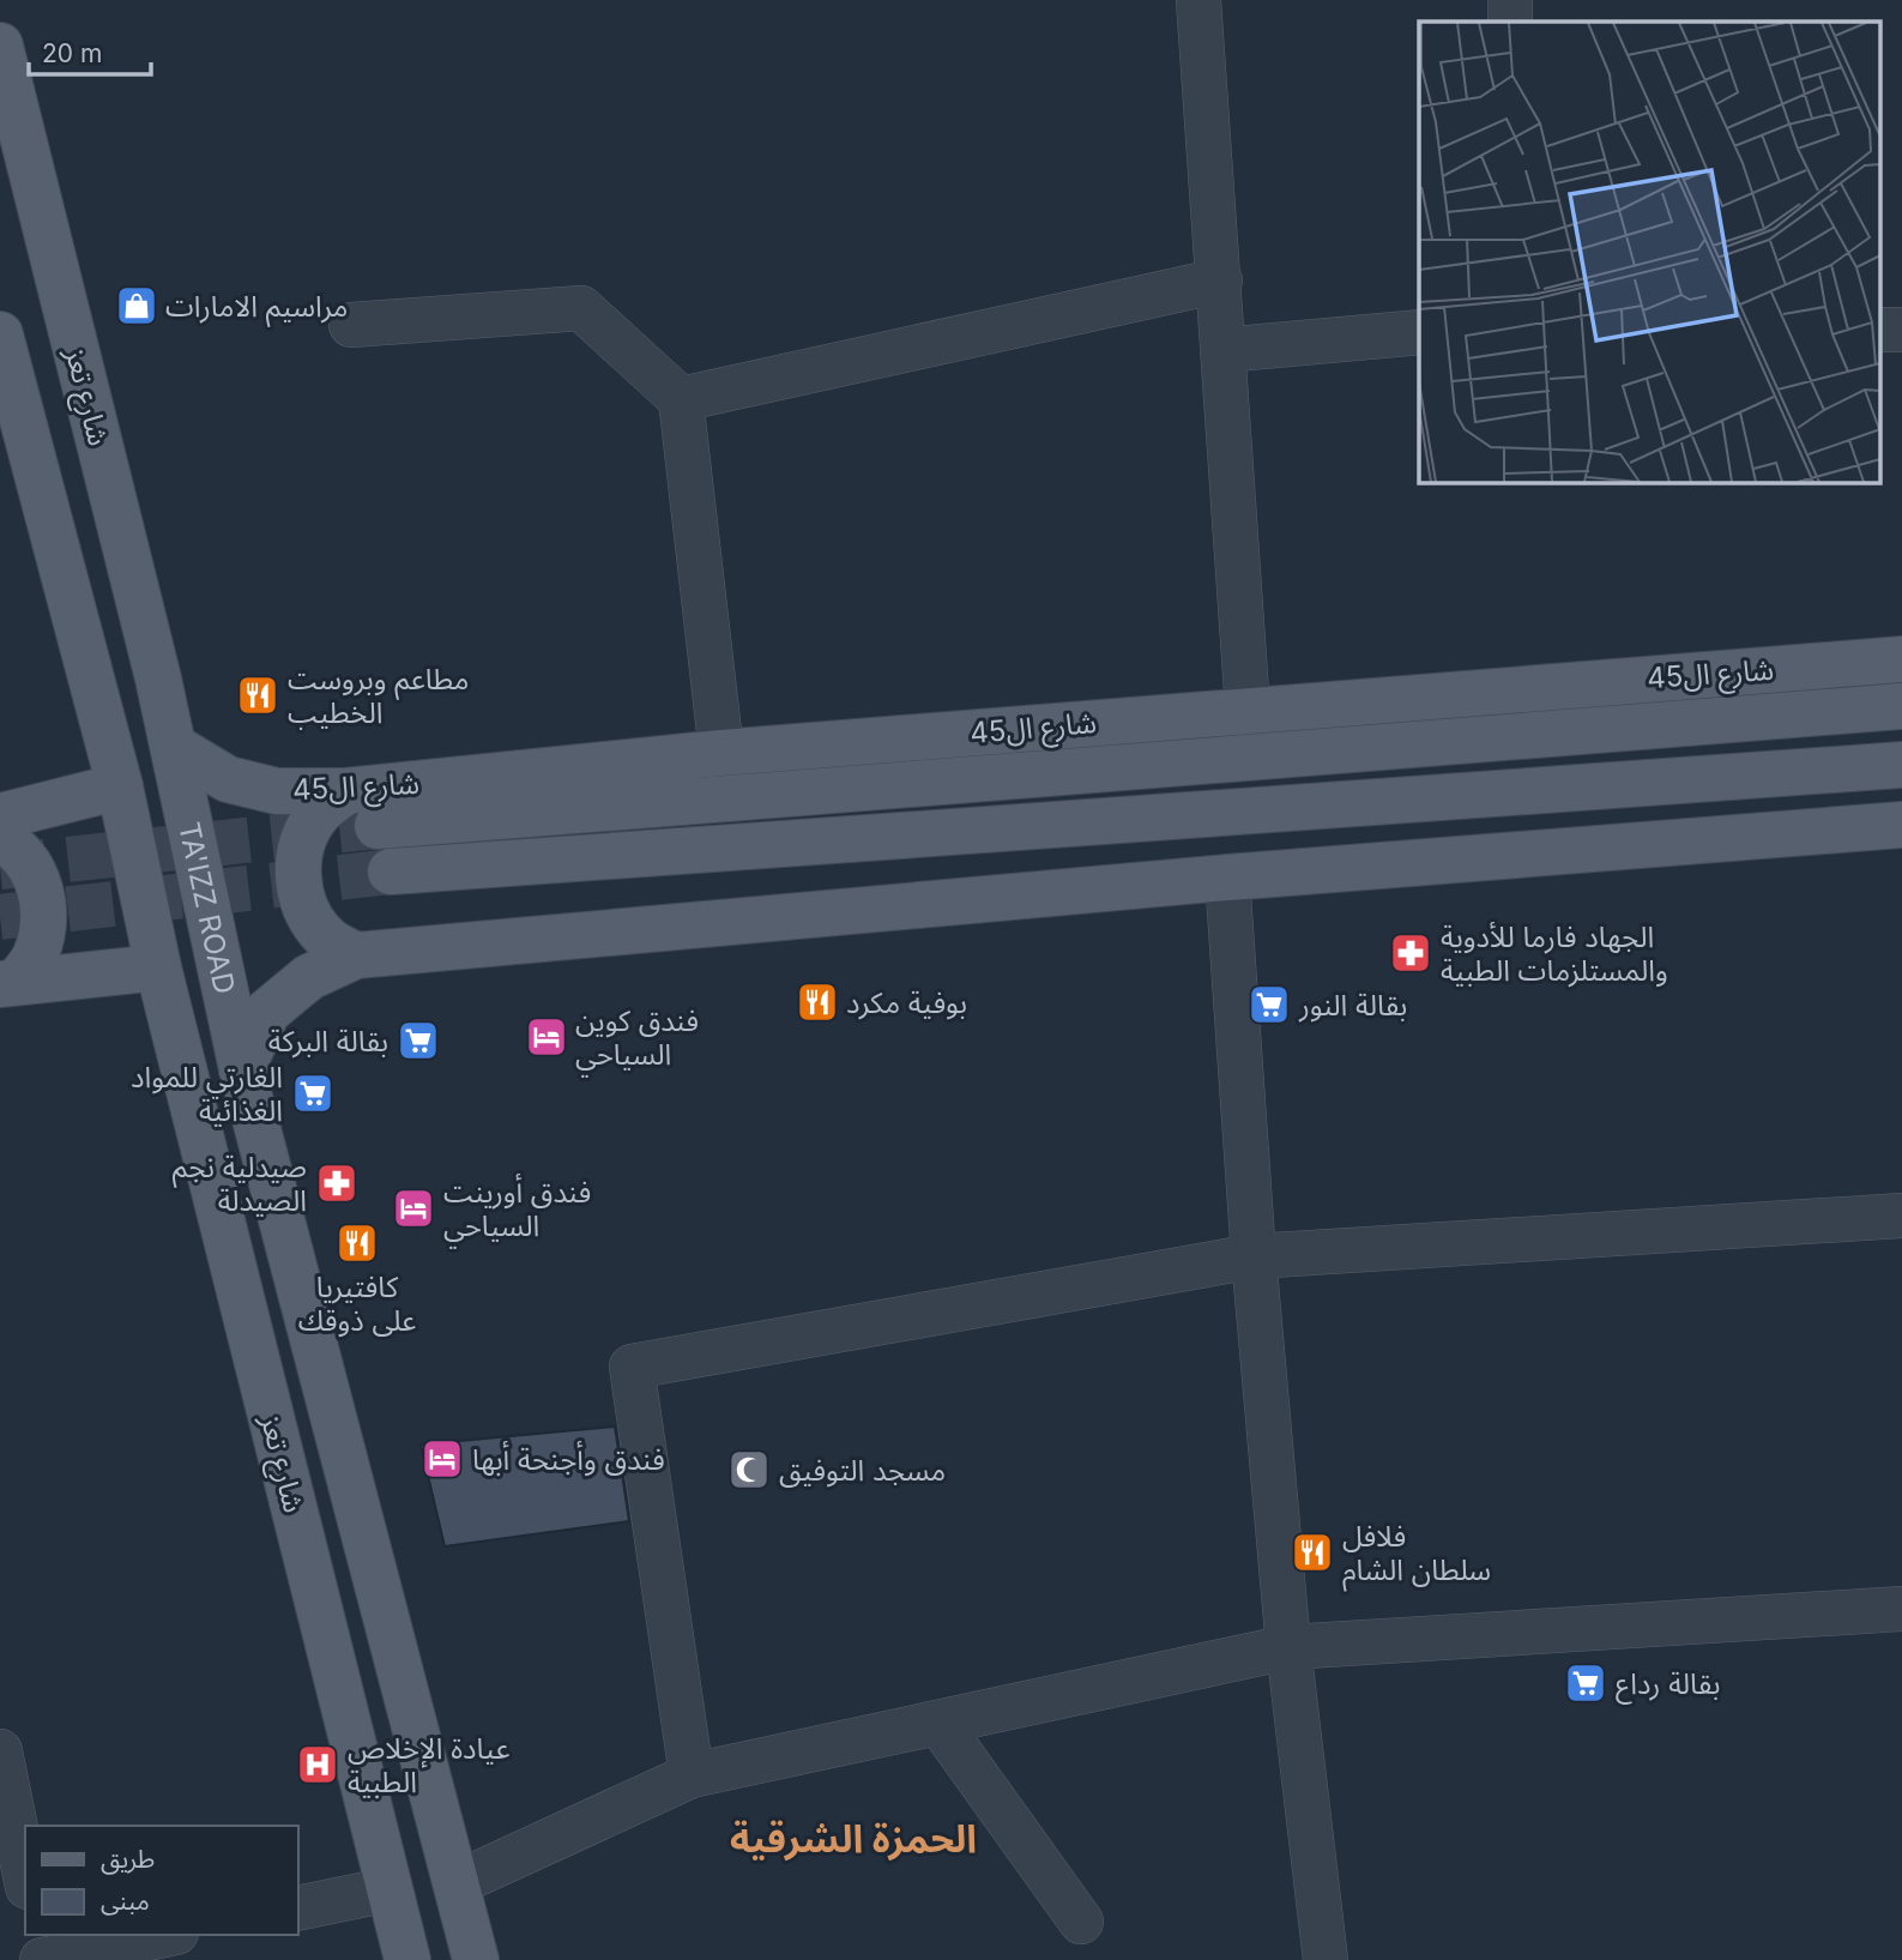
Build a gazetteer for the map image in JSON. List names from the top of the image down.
{
  "streets": {
    "main road": ["شارع تعز", "شارع ال45", "TA'IZZ ROAD"]
  },
  "crossings": [
    ["شارع تعز", "شارع ال45"],
    ["شارع تعز", "TA'IZZ ROAD"],
    ["شارع ال45", "TA'IZZ ROAD"]
  ],
  "districts": ["الحمزة الشرقية"],
  "places": {
    "shop": ["مراسيم الامارات"],
    "restaurant": [
      "مطاعم وبروست الخطيب",
      "بوفية مكرد",
      "كافتيريا على ذوقك",
      "فلافل سلطان الشام"
    ],
    "pharmacy": ["الجهاد فارما للأدوية والمستلزمات الطبية", "صيدلية نجم الصيدلة"],
    "supermarket": [
      "بقالة النور",
      "بقالة البركة",
      "الغارتي للمواد الغذائية",
      "بقالة رداع"
    ],
    "hotel": ["فندق كوين السياحي", "فندق أورينت السياحي", "فندق وأجنحة أبها"],
    "mosque": ["مسجد التوفيق"],
    "hospital": ["عيادة الإخلاص الطبية"]
  },
  "legend": ["طريق", "مبنى"],
  "scale_bar": "20 m"
}
